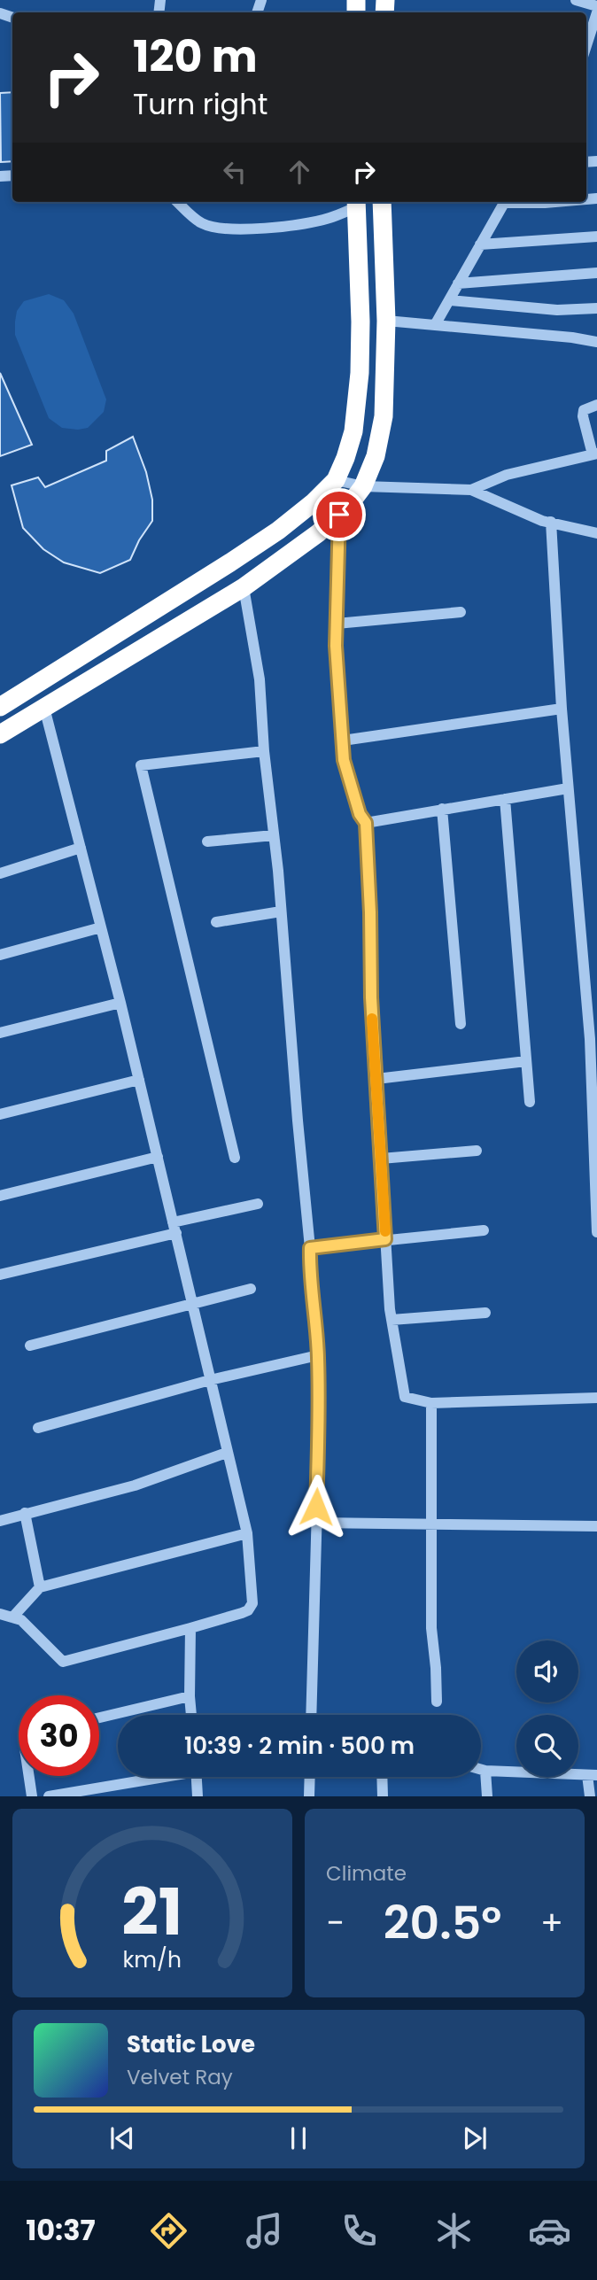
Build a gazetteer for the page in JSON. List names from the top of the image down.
{
  "page": {
    "turn": ["120 m", "Turn right"],
    "limit": "30",
    "trip": "10:39 · 2 min · 500 m",
    "tile": "Climate",
    "heat": ["−", "20.5°", "+"],
    "song": ["Static Love", "Velvet Ray"],
    "tabs": "10:37",
    "gauge": ["21", "km/h"]
  }
}
